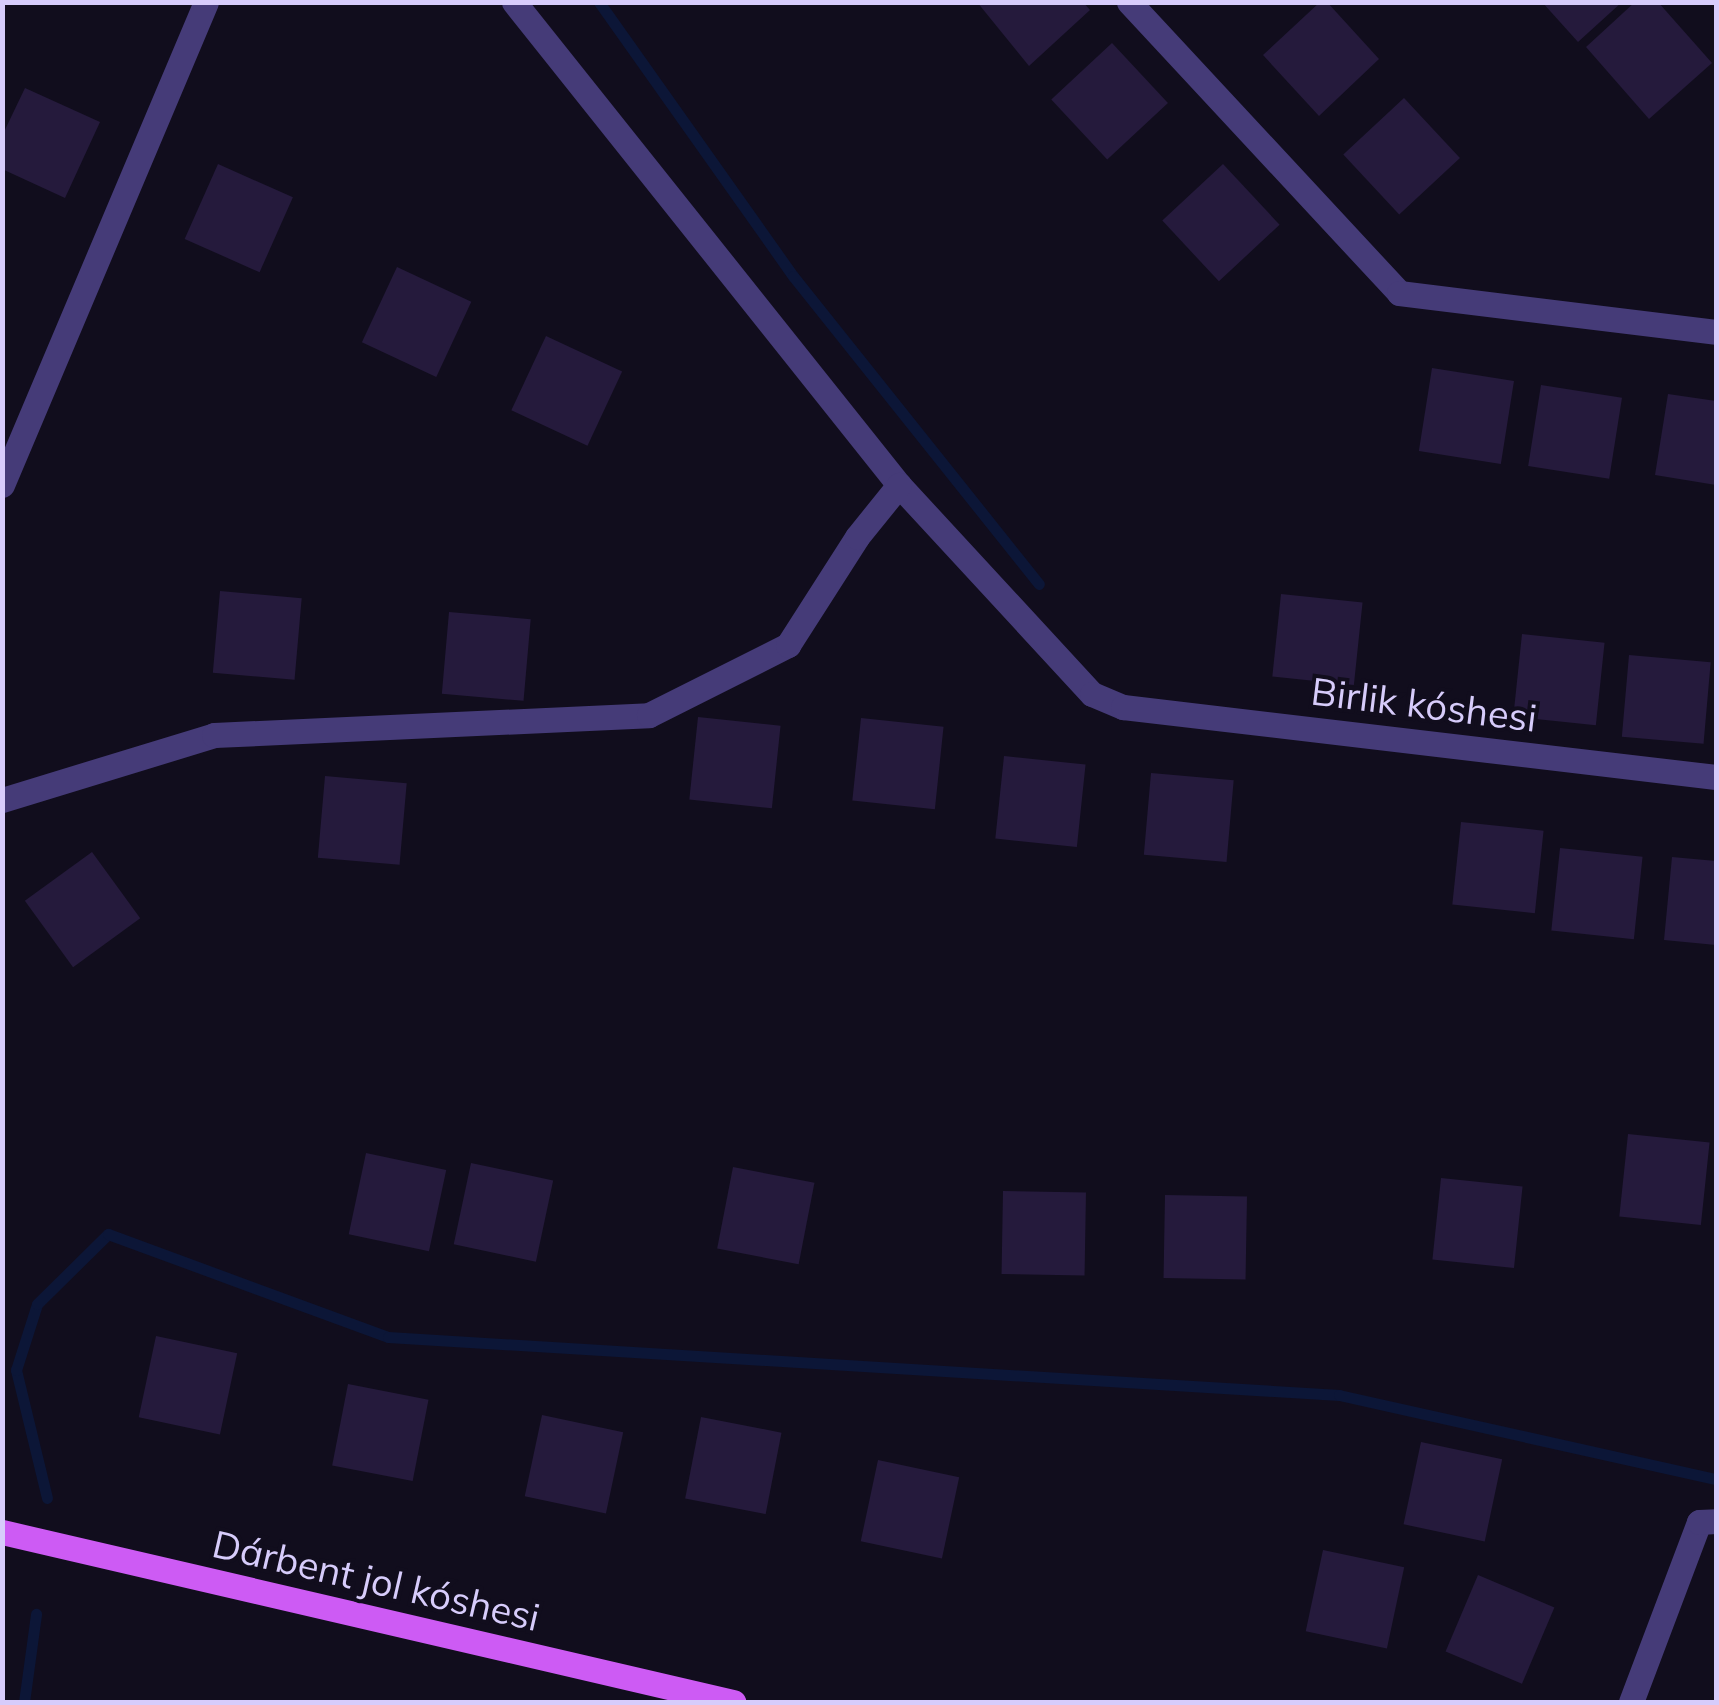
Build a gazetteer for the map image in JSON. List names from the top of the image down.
{
  "streets": {
    "main road": ["Dárbent jol kóshesi"],
    "street": ["Birlik kóshesi"]
  }
}
